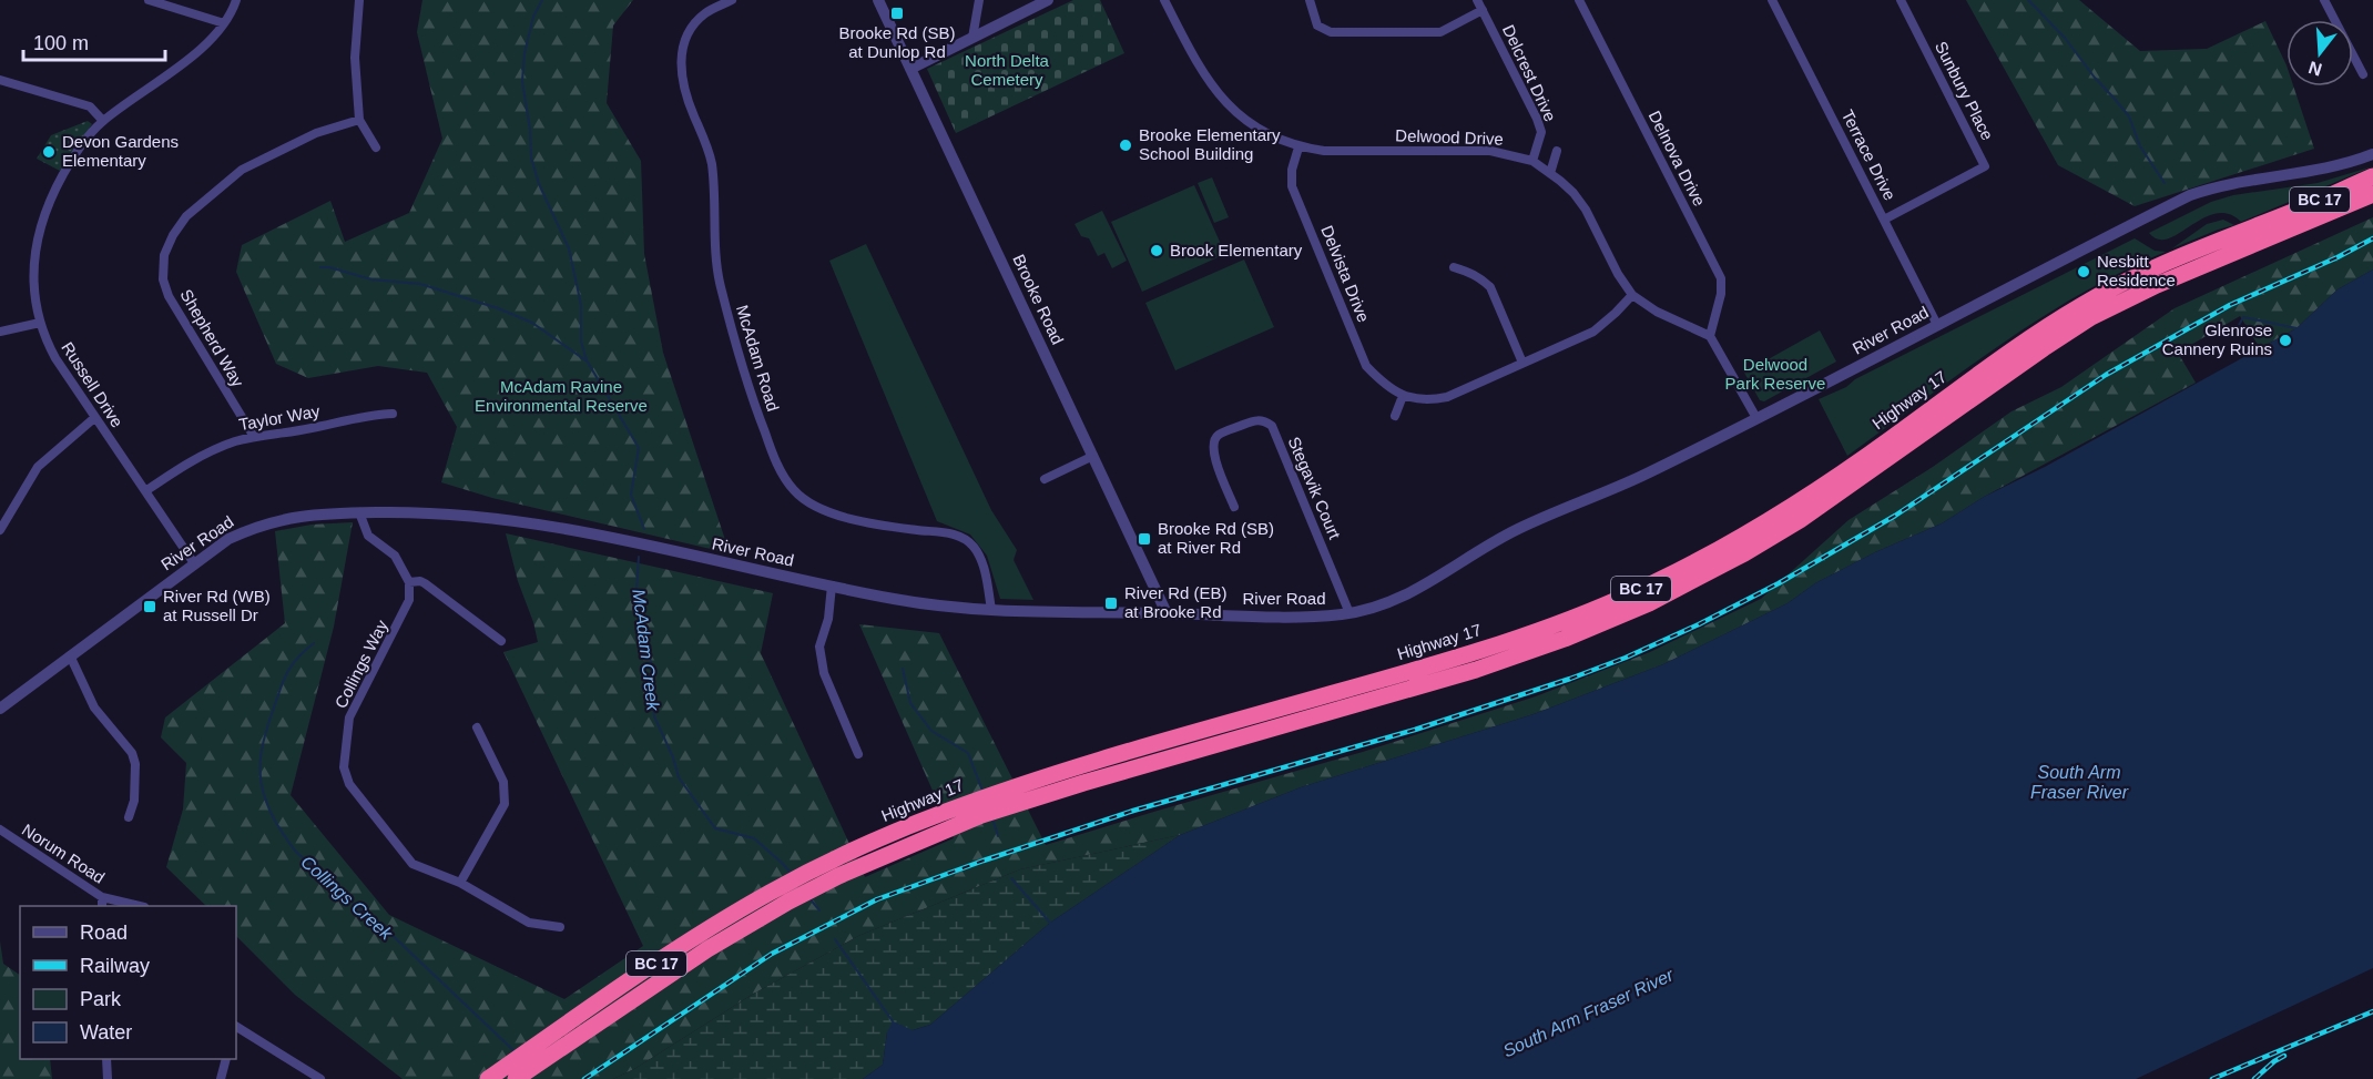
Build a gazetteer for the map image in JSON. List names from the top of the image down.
{
  "streets": {
    "highway": ["BC 17", "Highway 17"],
    "street": [
      "Delcrest Drive",
      "Sunbury Place",
      "Delwood Drive",
      "Terrace Drive",
      "Delnova Drive",
      "Delvista Drive",
      "Brooke Road",
      "River Road",
      "Shepherd Way",
      "McAdam Road",
      "Russell Drive",
      "Taylor Way",
      "Stegavik Court",
      "Collings Way",
      "Norum Road"
    ]
  },
  "crossings": [
    ["Delcrest Drive", "Delwood Drive"],
    ["Sunbury Place", "Terrace Drive"],
    ["Delwood Drive", "Delnova Drive"],
    ["Delwood Drive", "Delvista Drive"],
    ["Terrace Drive", "River Road"],
    ["Brooke Road", "River Road"],
    ["River Road", "McAdam Road"],
    ["River Road", "Russell Drive"],
    ["River Road", "Stegavik Court"],
    ["Shepherd Way", "Taylor Way"],
    ["Russell Drive", "Taylor Way"]
  ],
  "water": ["McAdam Creek", "South Arm Fraser River", "Collings Creek"],
  "parks": ["North Delta Cemetery", "Delwood Park Reserve", "McAdam Ravine Environmental Reserve"],
  "places": {
    "transit": [
      "Brooke Rd (SB) at Dunlop Rd",
      "Brooke Rd (SB) at River Rd",
      "River Rd (EB) at Brooke Rd",
      "River Rd (WB) at Russell Dr"
    ],
    "other": [
      "Brooke Elementary School Building",
      "Devon Gardens Elementary",
      "Brook Elementary",
      "Nesbitt Residence",
      "Glenrose Cannery Ruins"
    ]
  },
  "legend": [
    "Road",
    "Railway",
    "Park",
    "Water"
  ],
  "scale_bar": "100 m",
  "north": "bottom"
}
